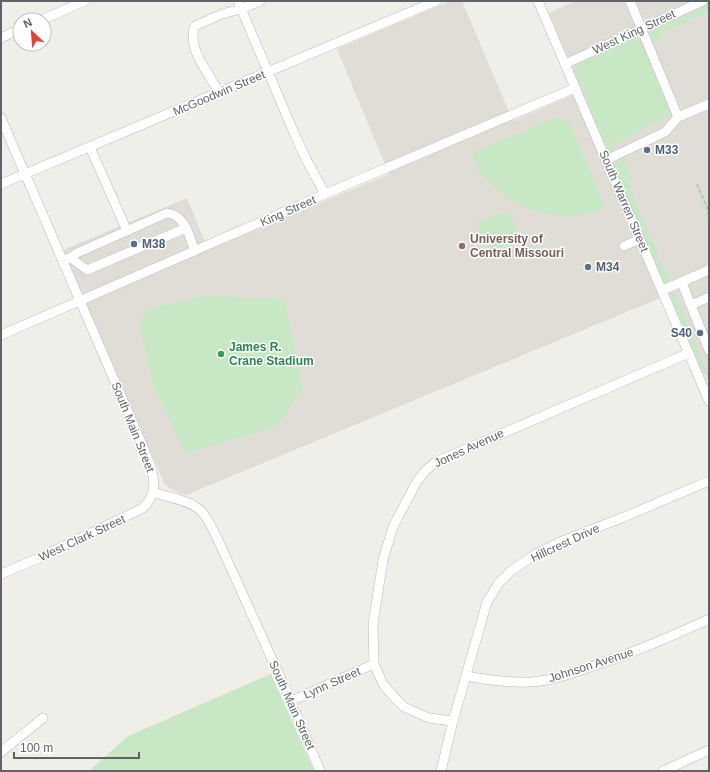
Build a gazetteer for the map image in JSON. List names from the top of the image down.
{
  "streets": {
    "street": [
      "West King Street",
      "McGoodwin Street",
      "South Warren Street",
      "King Street",
      "South Main Street",
      "Jones Avenue",
      "West Clark Street",
      "Hillcrest Drive",
      "Johnson Avenue",
      "Lynn Street"
    ]
  },
  "crossings": [
    ["West King Street", "South Warren Street"],
    ["McGoodwin Street", "South Main Street"],
    ["South Warren Street", "King Street"],
    ["South Warren Street", "Jones Avenue"],
    ["King Street", "South Main Street"],
    ["South Main Street", "West Clark Street"],
    ["South Main Street", "Lynn Street"],
    ["Jones Avenue", "Hillcrest Drive"],
    ["Jones Avenue", "Lynn Street"],
    ["Hillcrest Drive", "Johnson Avenue"]
  ],
  "places": [
    "M33",
    "M38",
    "University of Central Missouri",
    "M34",
    "S40",
    "James R. Crane Stadium"
  ],
  "scale_bar": "100 m",
  "north": "top left"
}
